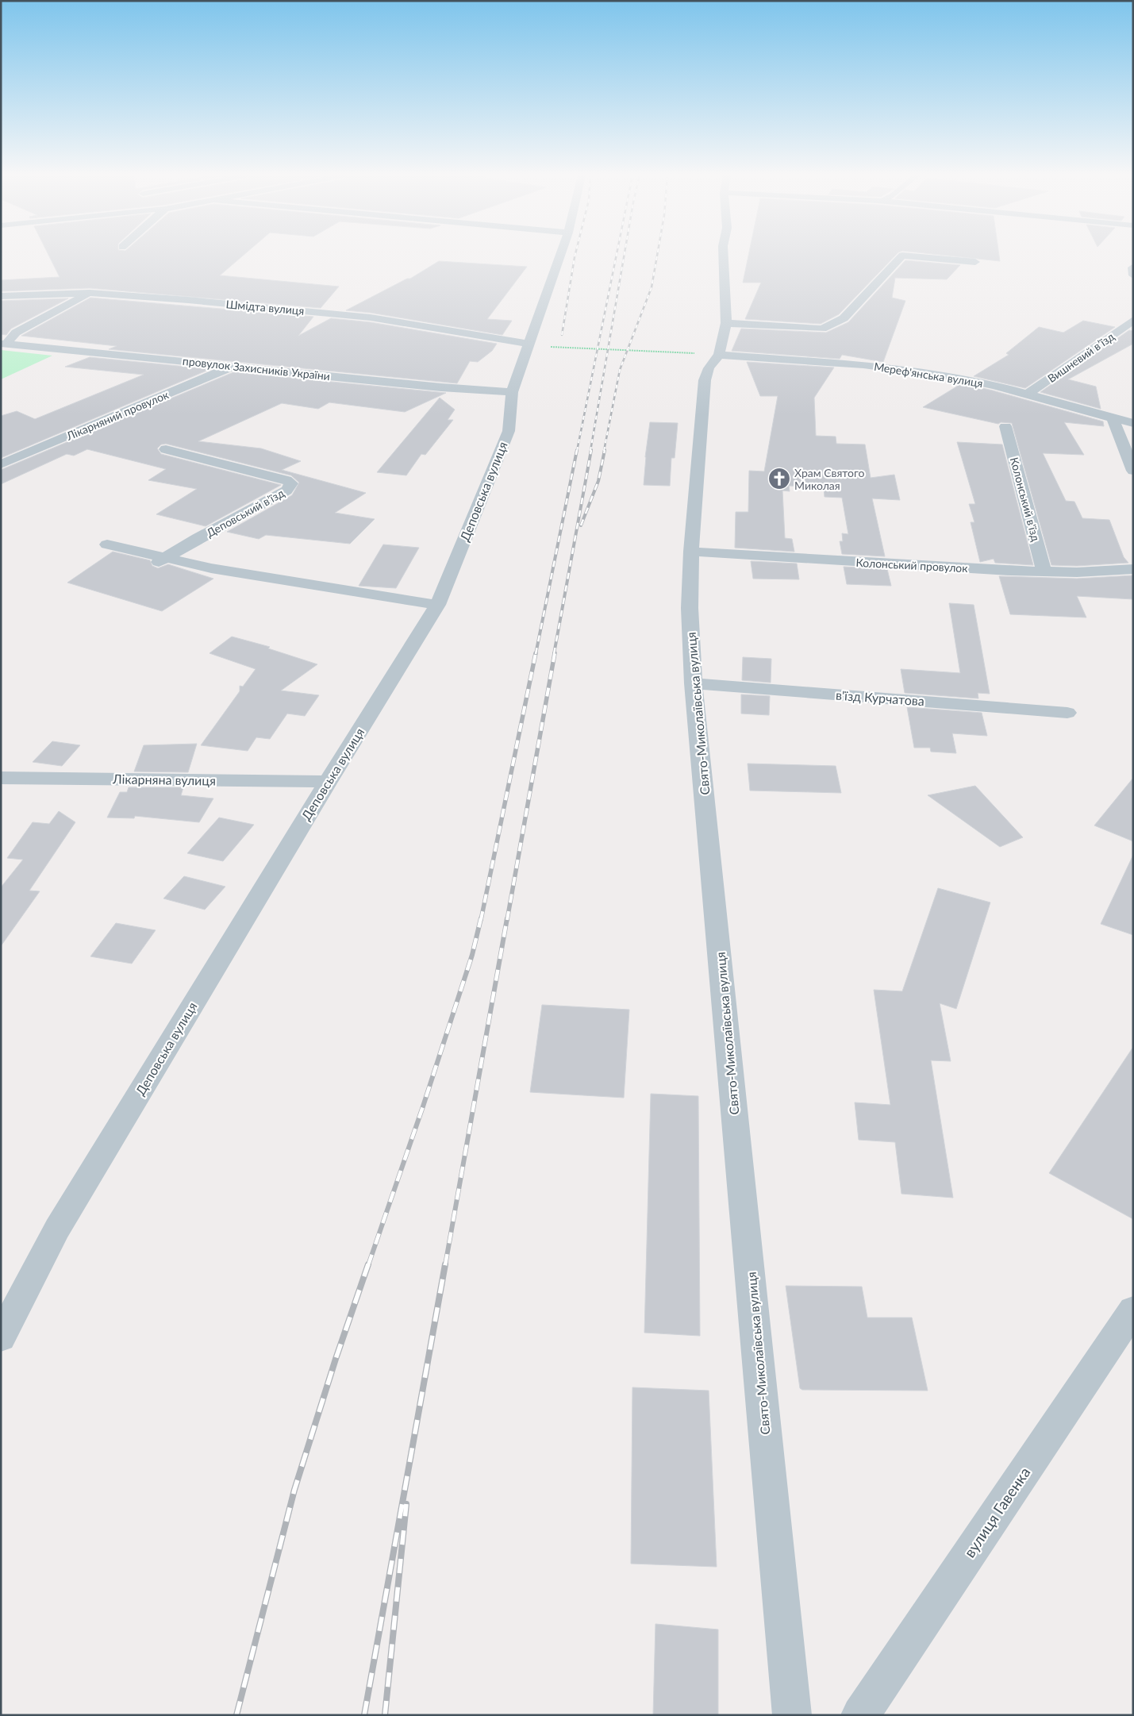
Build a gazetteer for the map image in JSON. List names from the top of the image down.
{
  "streets": {
    "street": [
      "Шмідта вулиця",
      "Вишневий в’їзд",
      "провулок Захисників України",
      "Мереф'янська вулиця",
      "Лікарняний провулок",
      "Деповська вулиця",
      "Колонський в'їзд",
      "Деповський в’їзд",
      "Колонський провулок",
      "в'їзд Курчатова",
      "Свято-Миколаївська вулиця",
      "Лікарняна вулиця",
      "вулиця Гавенка"
    ]
  },
  "crossings": [
    ["Шмідта вулиця", "Деповська вулиця"],
    ["Вишневий в’їзд", "Мереф'янська вулиця"],
    ["провулок Захисників України", "Лікарняний провулок"],
    ["провулок Захисників України", "Деповська вулиця"],
    ["Мереф'янська вулиця", "Свято-Миколаївська вулиця"],
    ["Деповська вулиця", "Лікарняна вулиця"],
    ["Колонський в'їзд", "Колонський провулок"],
    ["Колонський провулок", "Свято-Миколаївська вулиця"],
    ["в'їзд Курчатова", "Свято-Миколаївська вулиця"]
  ],
  "places": {
    "church": ["Храм Святого Миколая"]
  }
}
